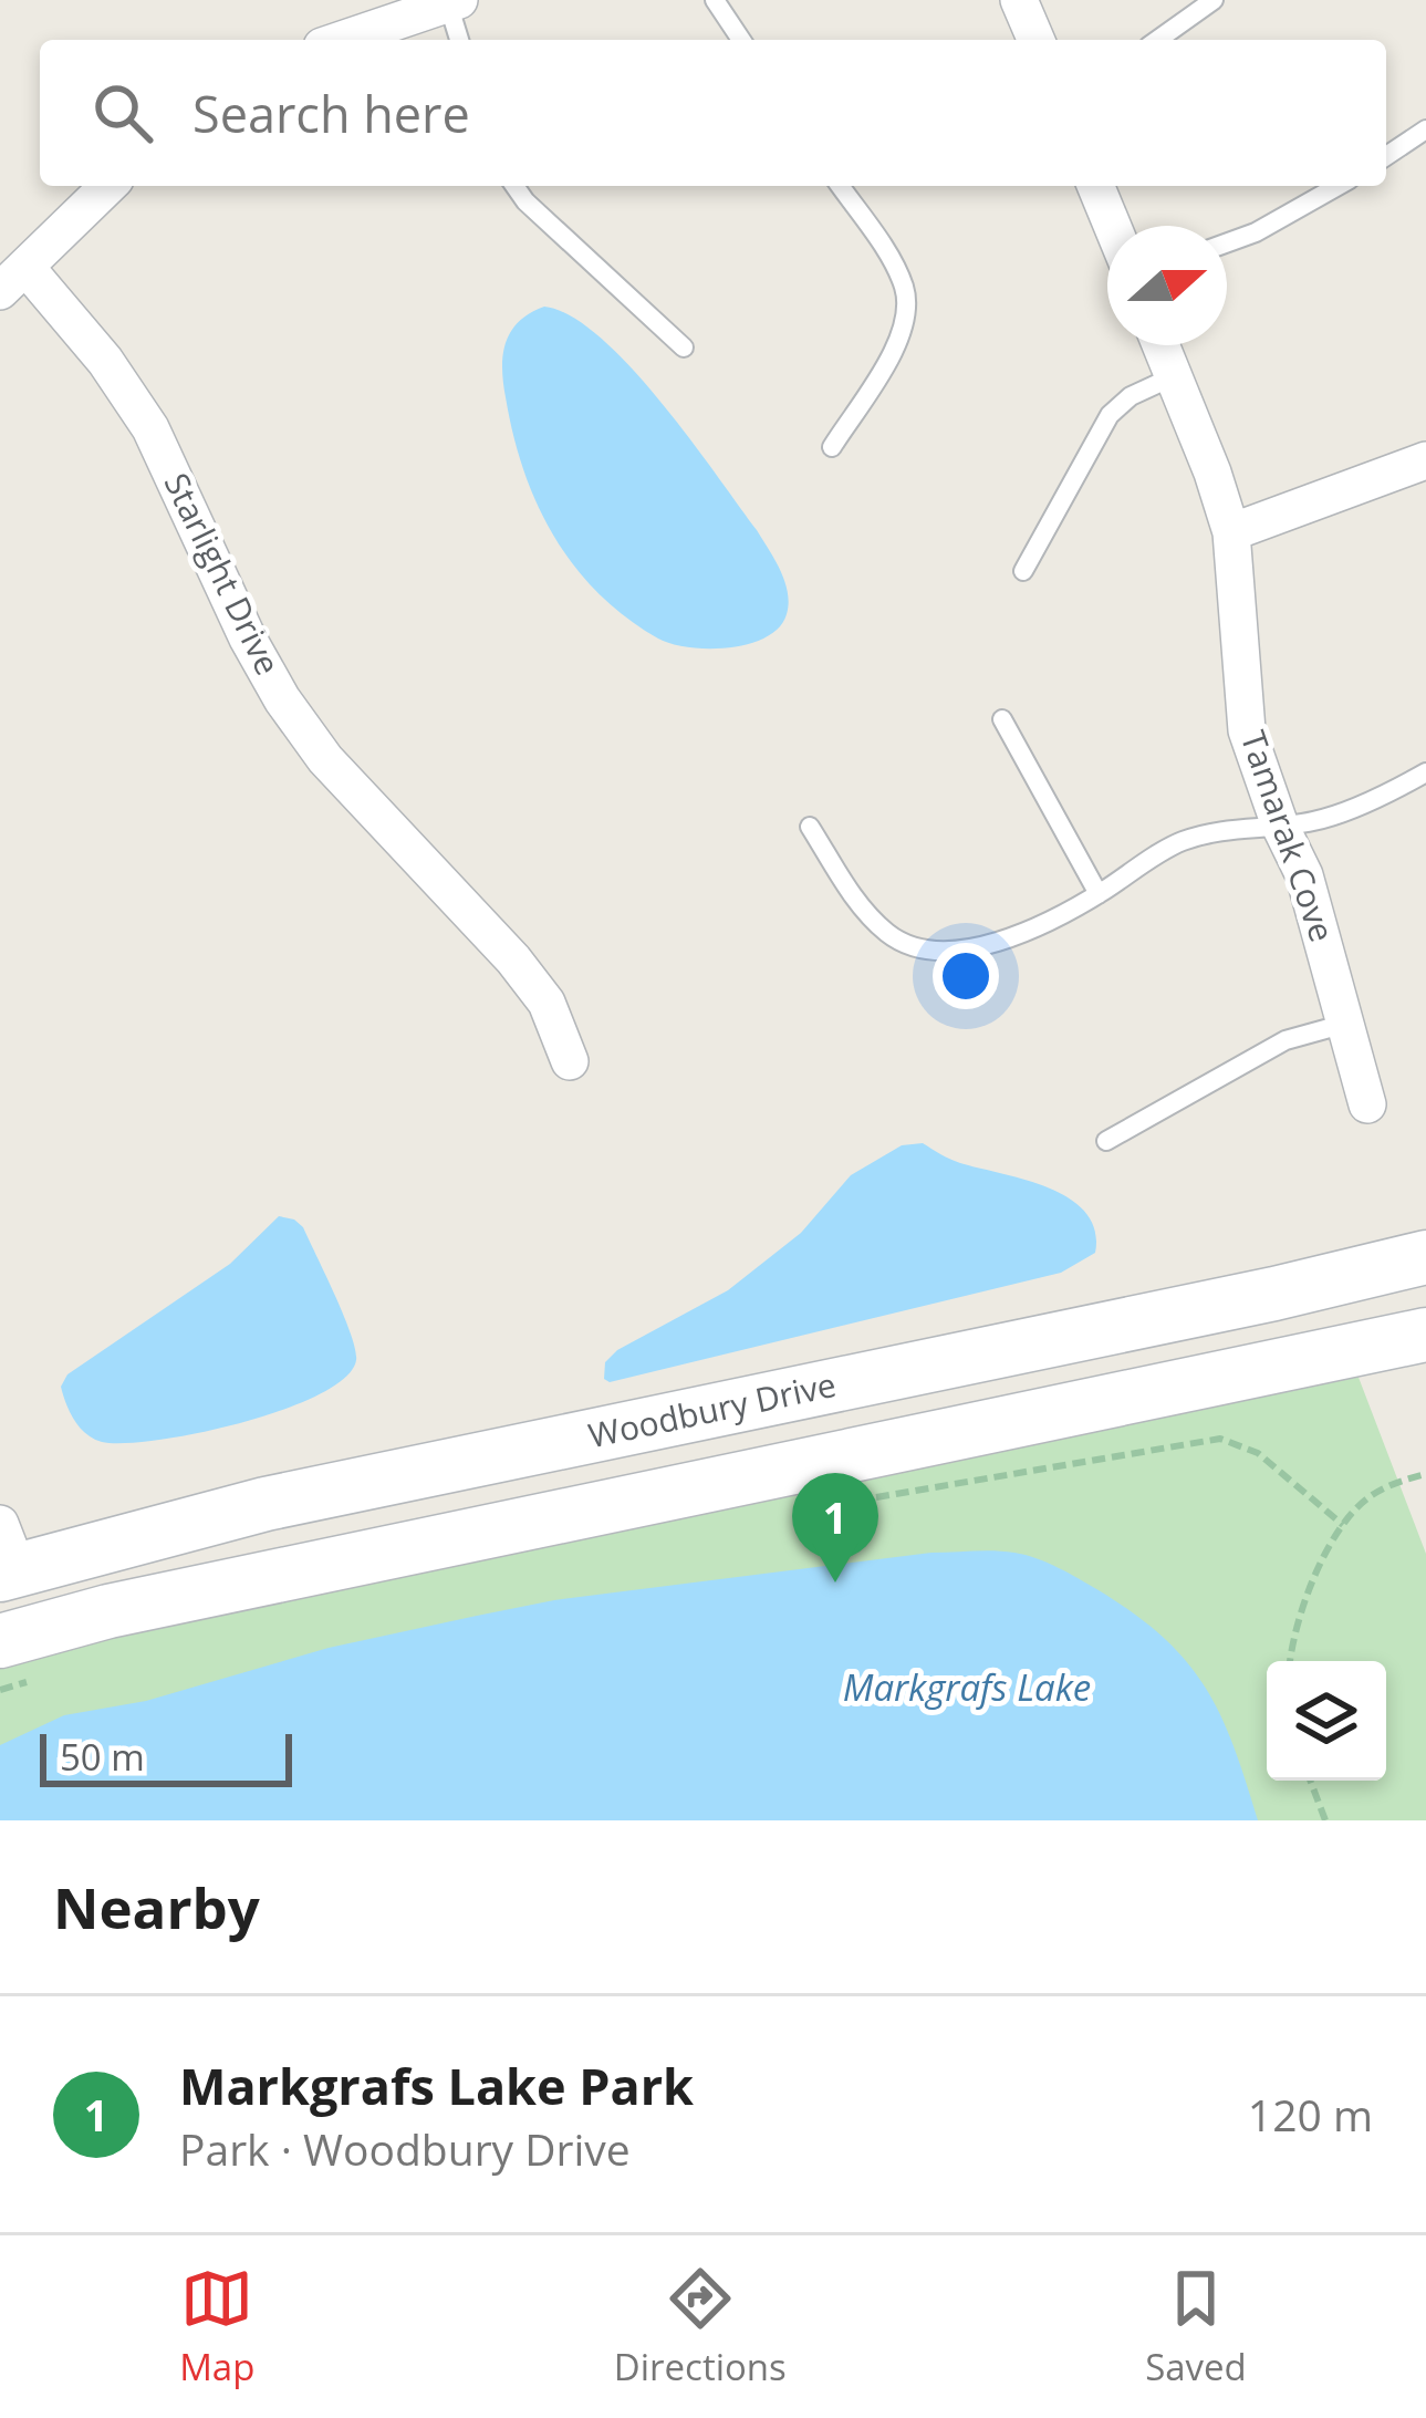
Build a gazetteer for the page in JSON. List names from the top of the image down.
{
  "streets": {
    "main road": ["Woodbury Drive"],
    "street": ["Starlight Drive", "Tamarak Cove"]
  },
  "water": ["Markgrafs Lake"],
  "scale_bar": "50 m",
  "north": "right",
  "page": {
    "search": "Search here",
    "pins": "1",
    "scale": "50 m",
    "heading": "Nearby",
    "list": [
      {
        "mark": "1",
        "name": "Markgrafs Lake Park",
        "note": "Park · Woodbury Drive",
        "value": "120 m"
      }
    ],
    "nav": ["Map", "Directions", "Saved"]
  }
}
